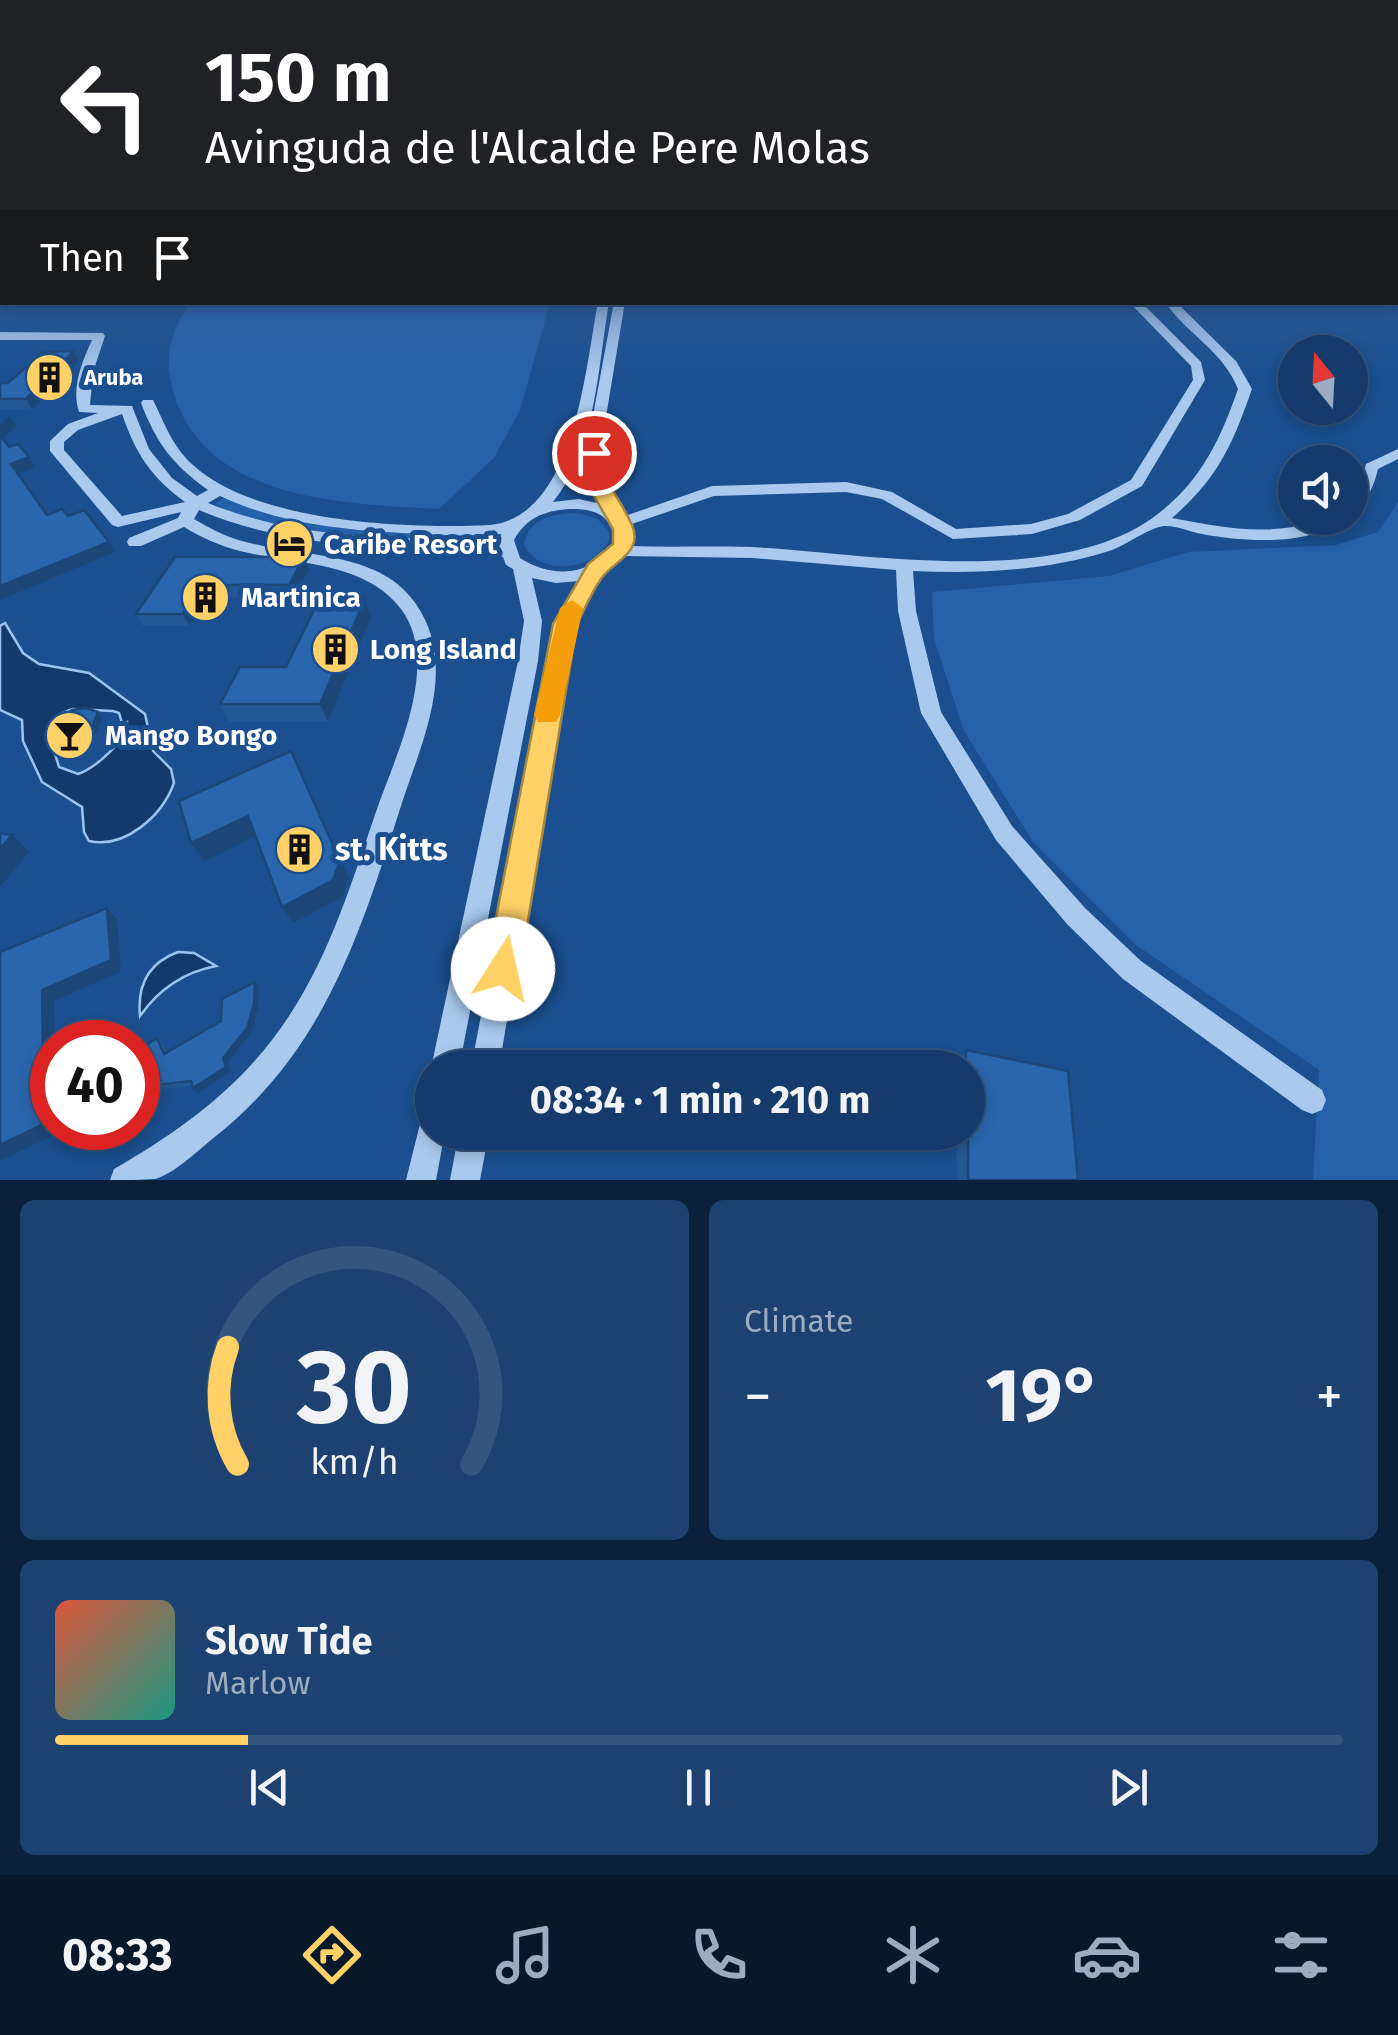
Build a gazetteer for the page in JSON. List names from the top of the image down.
{
  "places": {
    "building": [
      "Aruba",
      "Martinica",
      "Long Island",
      "st. Kitts"
    ],
    "hotel": ["Caribe Resort"],
    "bar": ["Mango Bongo"]
  },
  "north": "top",
  "page": {
    "turn": ["150 m", "Avinguda de l'Alcalde Pere Molas"],
    "then": "Then",
    "limit": "40",
    "trip": "08:34 · 1 min · 210 m",
    "tile": "Climate",
    "heat": ["−", "19°", "+"],
    "song": ["Slow Tide", "Marlow"],
    "tabs": "08:33",
    "gauge": ["30", "km/h"]
  }
}
